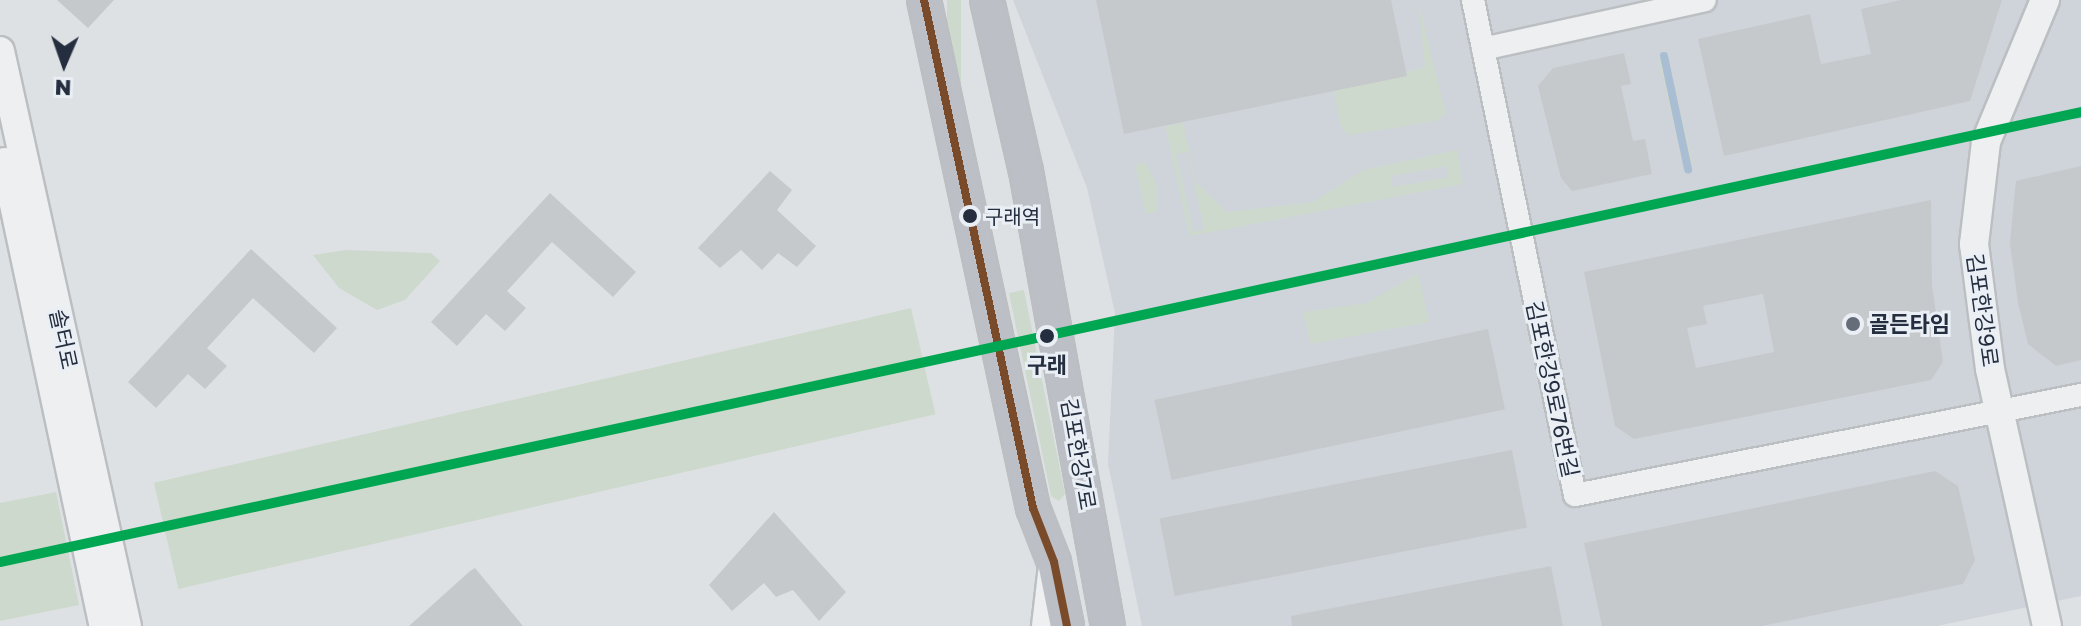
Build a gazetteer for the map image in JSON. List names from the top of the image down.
{
  "streets": {
    "main road": ["김포한강7로"],
    "street": ["김포한강9로", "솔터로", "김포한강9로76번길"]
  },
  "crossings": [
    ["김포한강9로", "김포한강9로76번길"]
  ],
  "places": ["구래역", "골든타임", "구래"],
  "north": "bottom"
}
